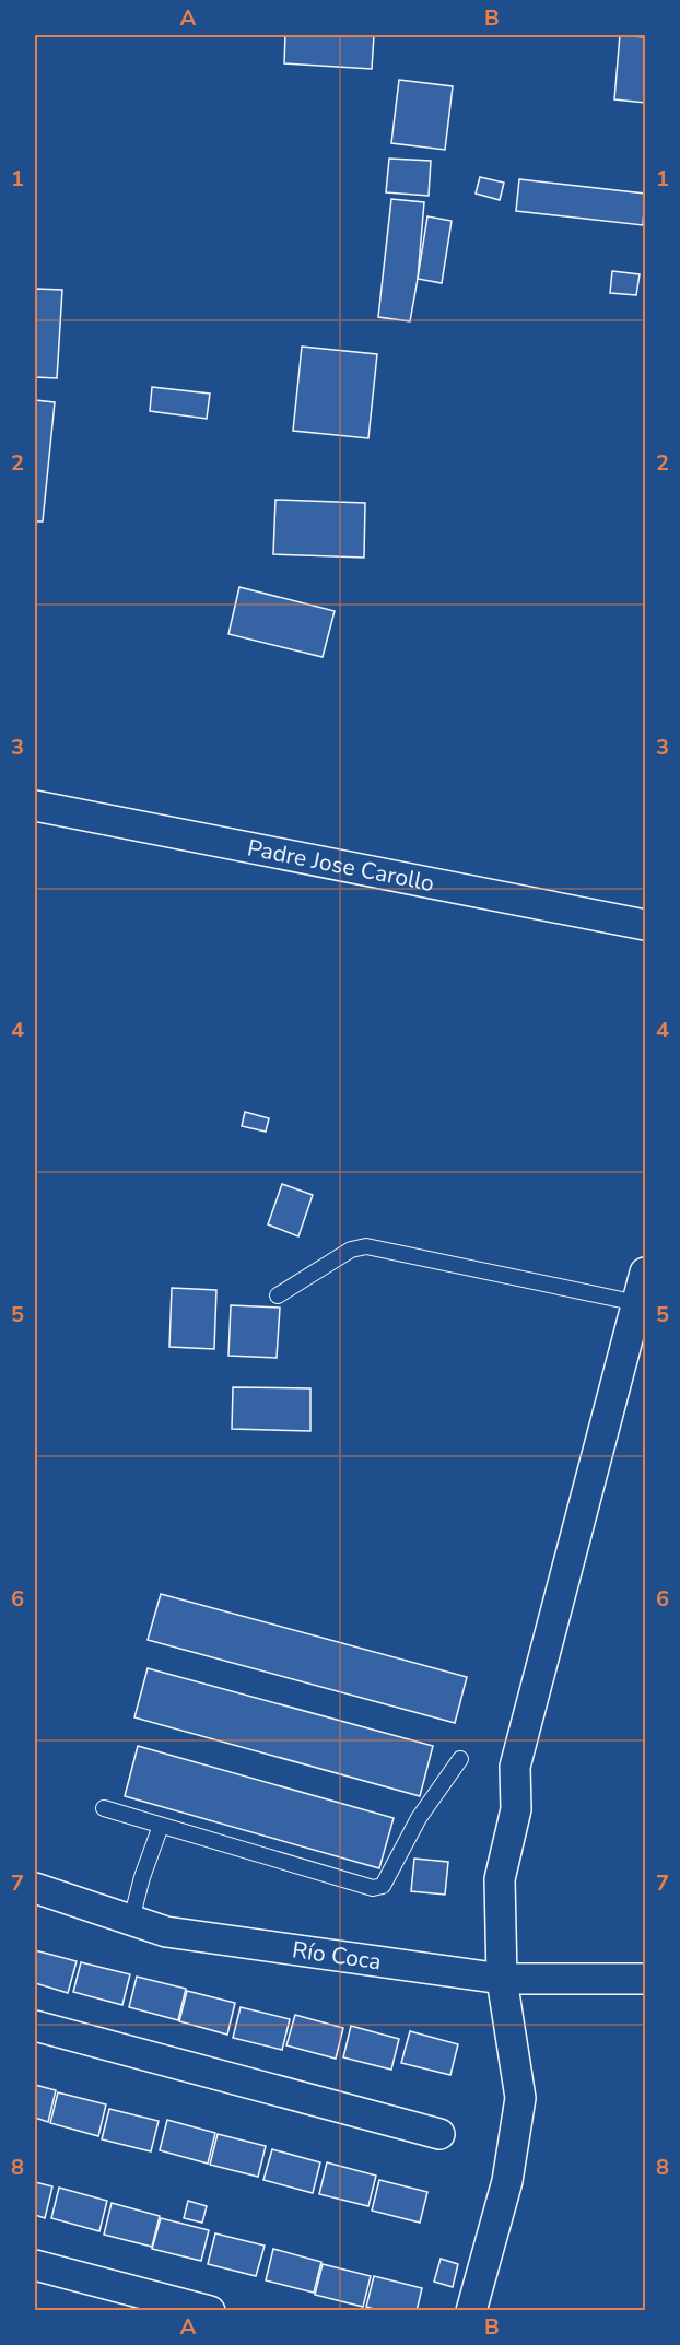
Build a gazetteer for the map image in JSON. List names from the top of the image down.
{
  "streets": {
    "street": ["Padre Jose Carollo", "Río Coca"]
  },
  "grid": {
    "columns": ["A", "B"],
    "rows": [
      "1",
      "2",
      "3",
      "4",
      "5",
      "6",
      "7",
      "8"
    ]
  }
}
